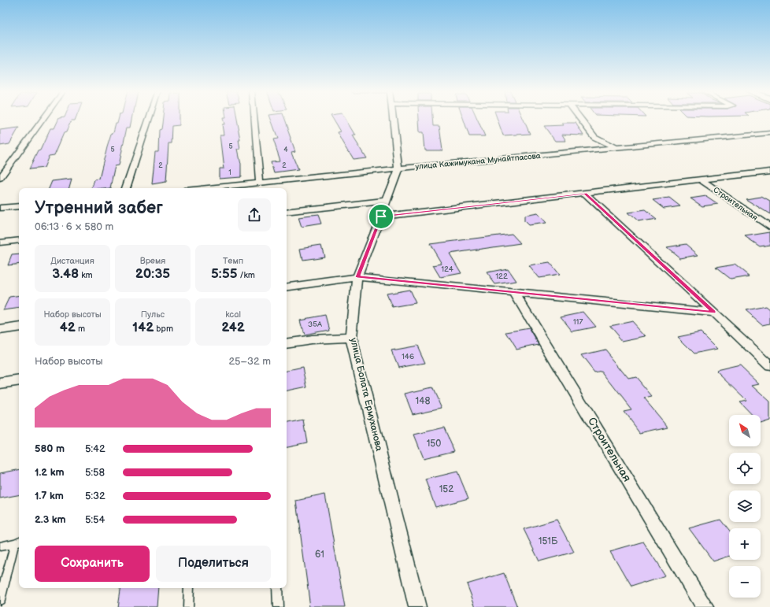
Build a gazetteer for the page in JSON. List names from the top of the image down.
{
  "streets": {
    "street": ["улица Кажимукана Мунайтпасова", "Строительная", "улица Болата Ермуханова"]
  },
  "crossings": [
    ["улица Кажимукана Мунайтпасова", "улица Болата Ермуханова"]
  ],
  "house_numbers": [
    "5",
    "5",
    "4",
    "2",
    "2",
    "1",
    "124",
    "122",
    "117",
    "35А",
    "146",
    "148",
    "150",
    "152",
    "151Б",
    "61"
  ],
  "north": "top left",
  "page": {
    "heading": ["Утренний забег", "06:13 · 6 × 580 m"],
    "stats": [
      ["Дистанция", "3.48 km"],
      ["Время", "20:35"],
      ["Темп", "5:55 /km"],
      ["Набор высоты", "42 m"],
      ["Пульс", "142 bpm"],
      ["kcal", "242"]
    ],
    "chart": ["Набор высоты", "25–32 m"],
    "map_buttons": ["+", "−"],
    "list": [
      {
        "name": "580 m",
        "note": "5:42"
      },
      {
        "name": "1.2 km",
        "note": "5:58"
      },
      {
        "name": "1.7 km",
        "note": "5:32"
      },
      {
        "name": "2.3 km",
        "note": "5:54"
      }
    ],
    "buttons": ["Сохранить", "Поделиться"]
  }
}
